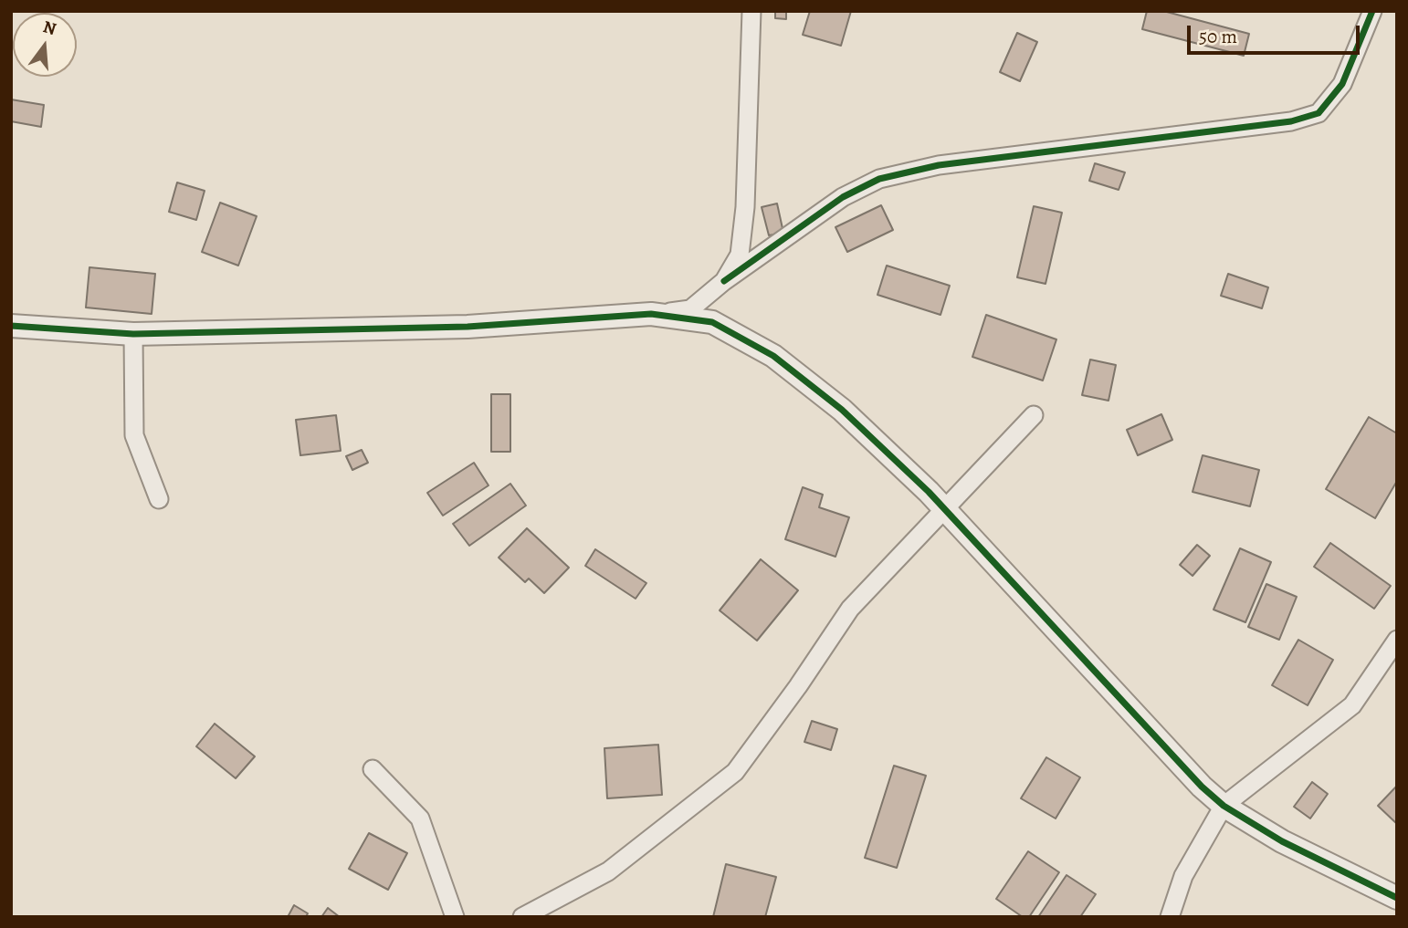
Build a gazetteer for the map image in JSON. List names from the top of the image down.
{
  "scale_bar": "50 m",
  "north": "top"
}
